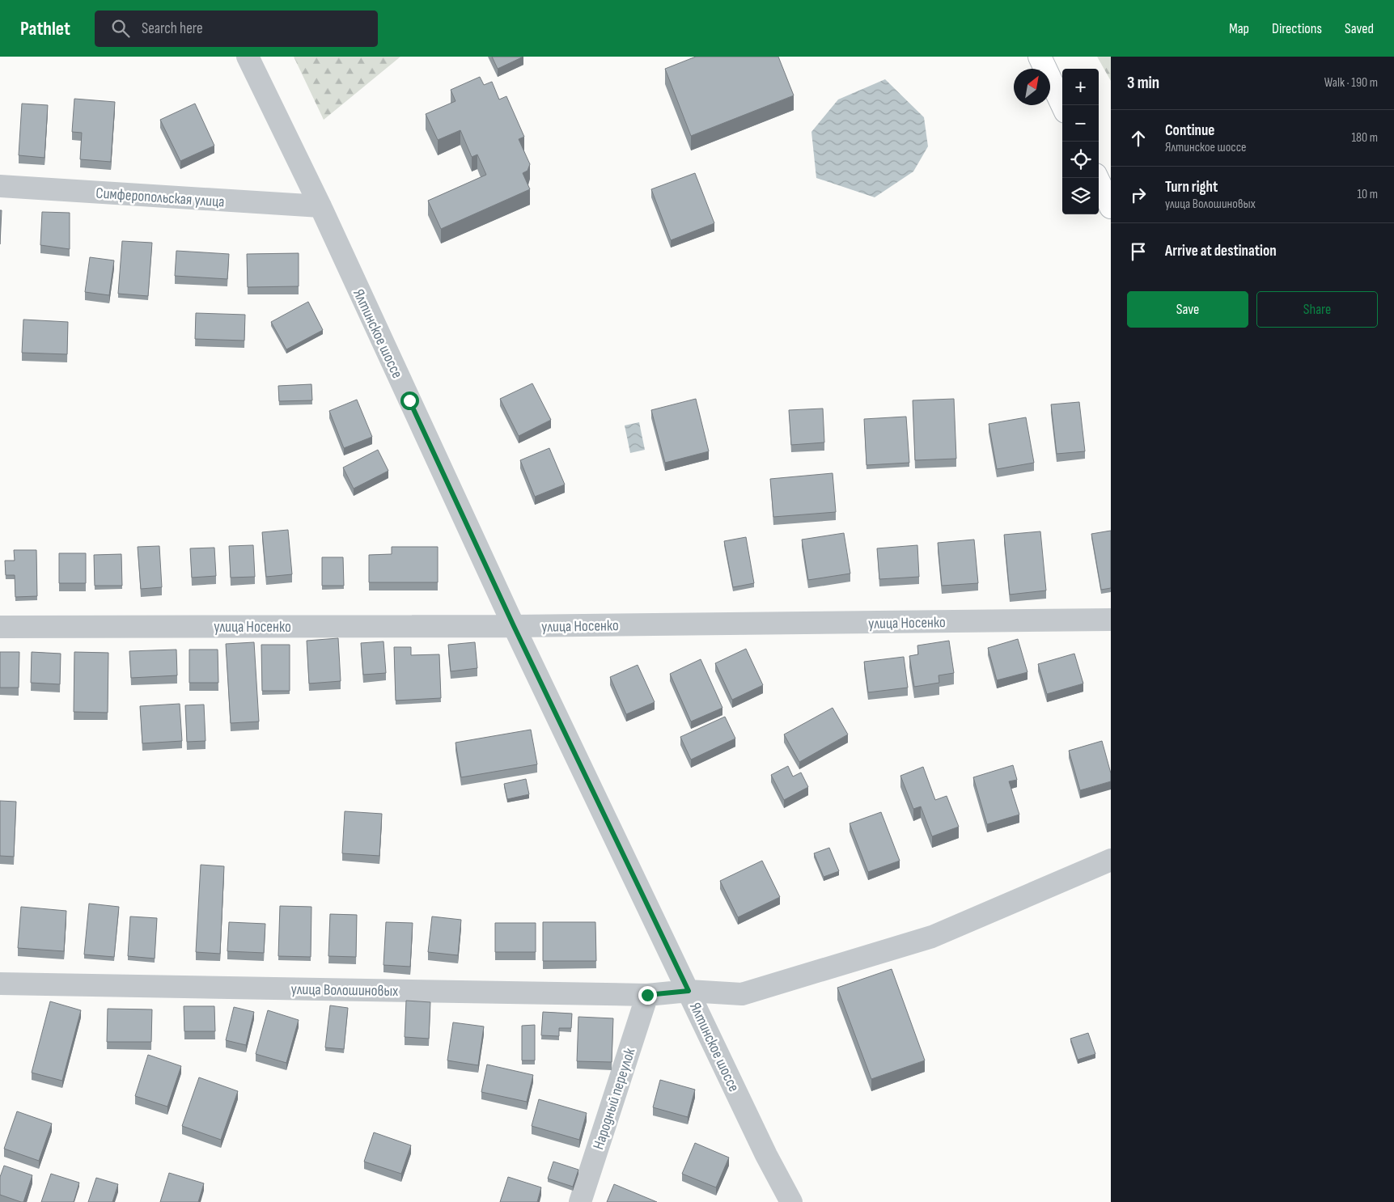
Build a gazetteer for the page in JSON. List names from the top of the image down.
{
  "streets": {
    "street": [
      "Симферопольская улица",
      "Ялтинское шоссе",
      "улица Носенко",
      "улица Волошиновых",
      "Народный переулок"
    ]
  },
  "crossings": [
    ["Симферопольская улица", "Ялтинское шоссе"],
    ["Ялтинское шоссе", "улица Носенко"],
    ["Ялтинское шоссе", "улица Волошиновых"],
    ["улица Волошиновых", "Народный переулок"]
  ],
  "north": "top right",
  "page": {
    "header": "Pathlet",
    "search": "Search here",
    "nav": ["Map", "Directions", "Saved"],
    "heading": ["3 min", "Walk · 190 m"],
    "map_buttons": ["+", "−"],
    "list": [
      ["Continue", "Ялтинское шоссе", "180 m"],
      ["Turn right", "улица Волошиновых", "10 m"],
      "Arrive at destination"
    ],
    "buttons": ["Save", "Share"]
  }
}
